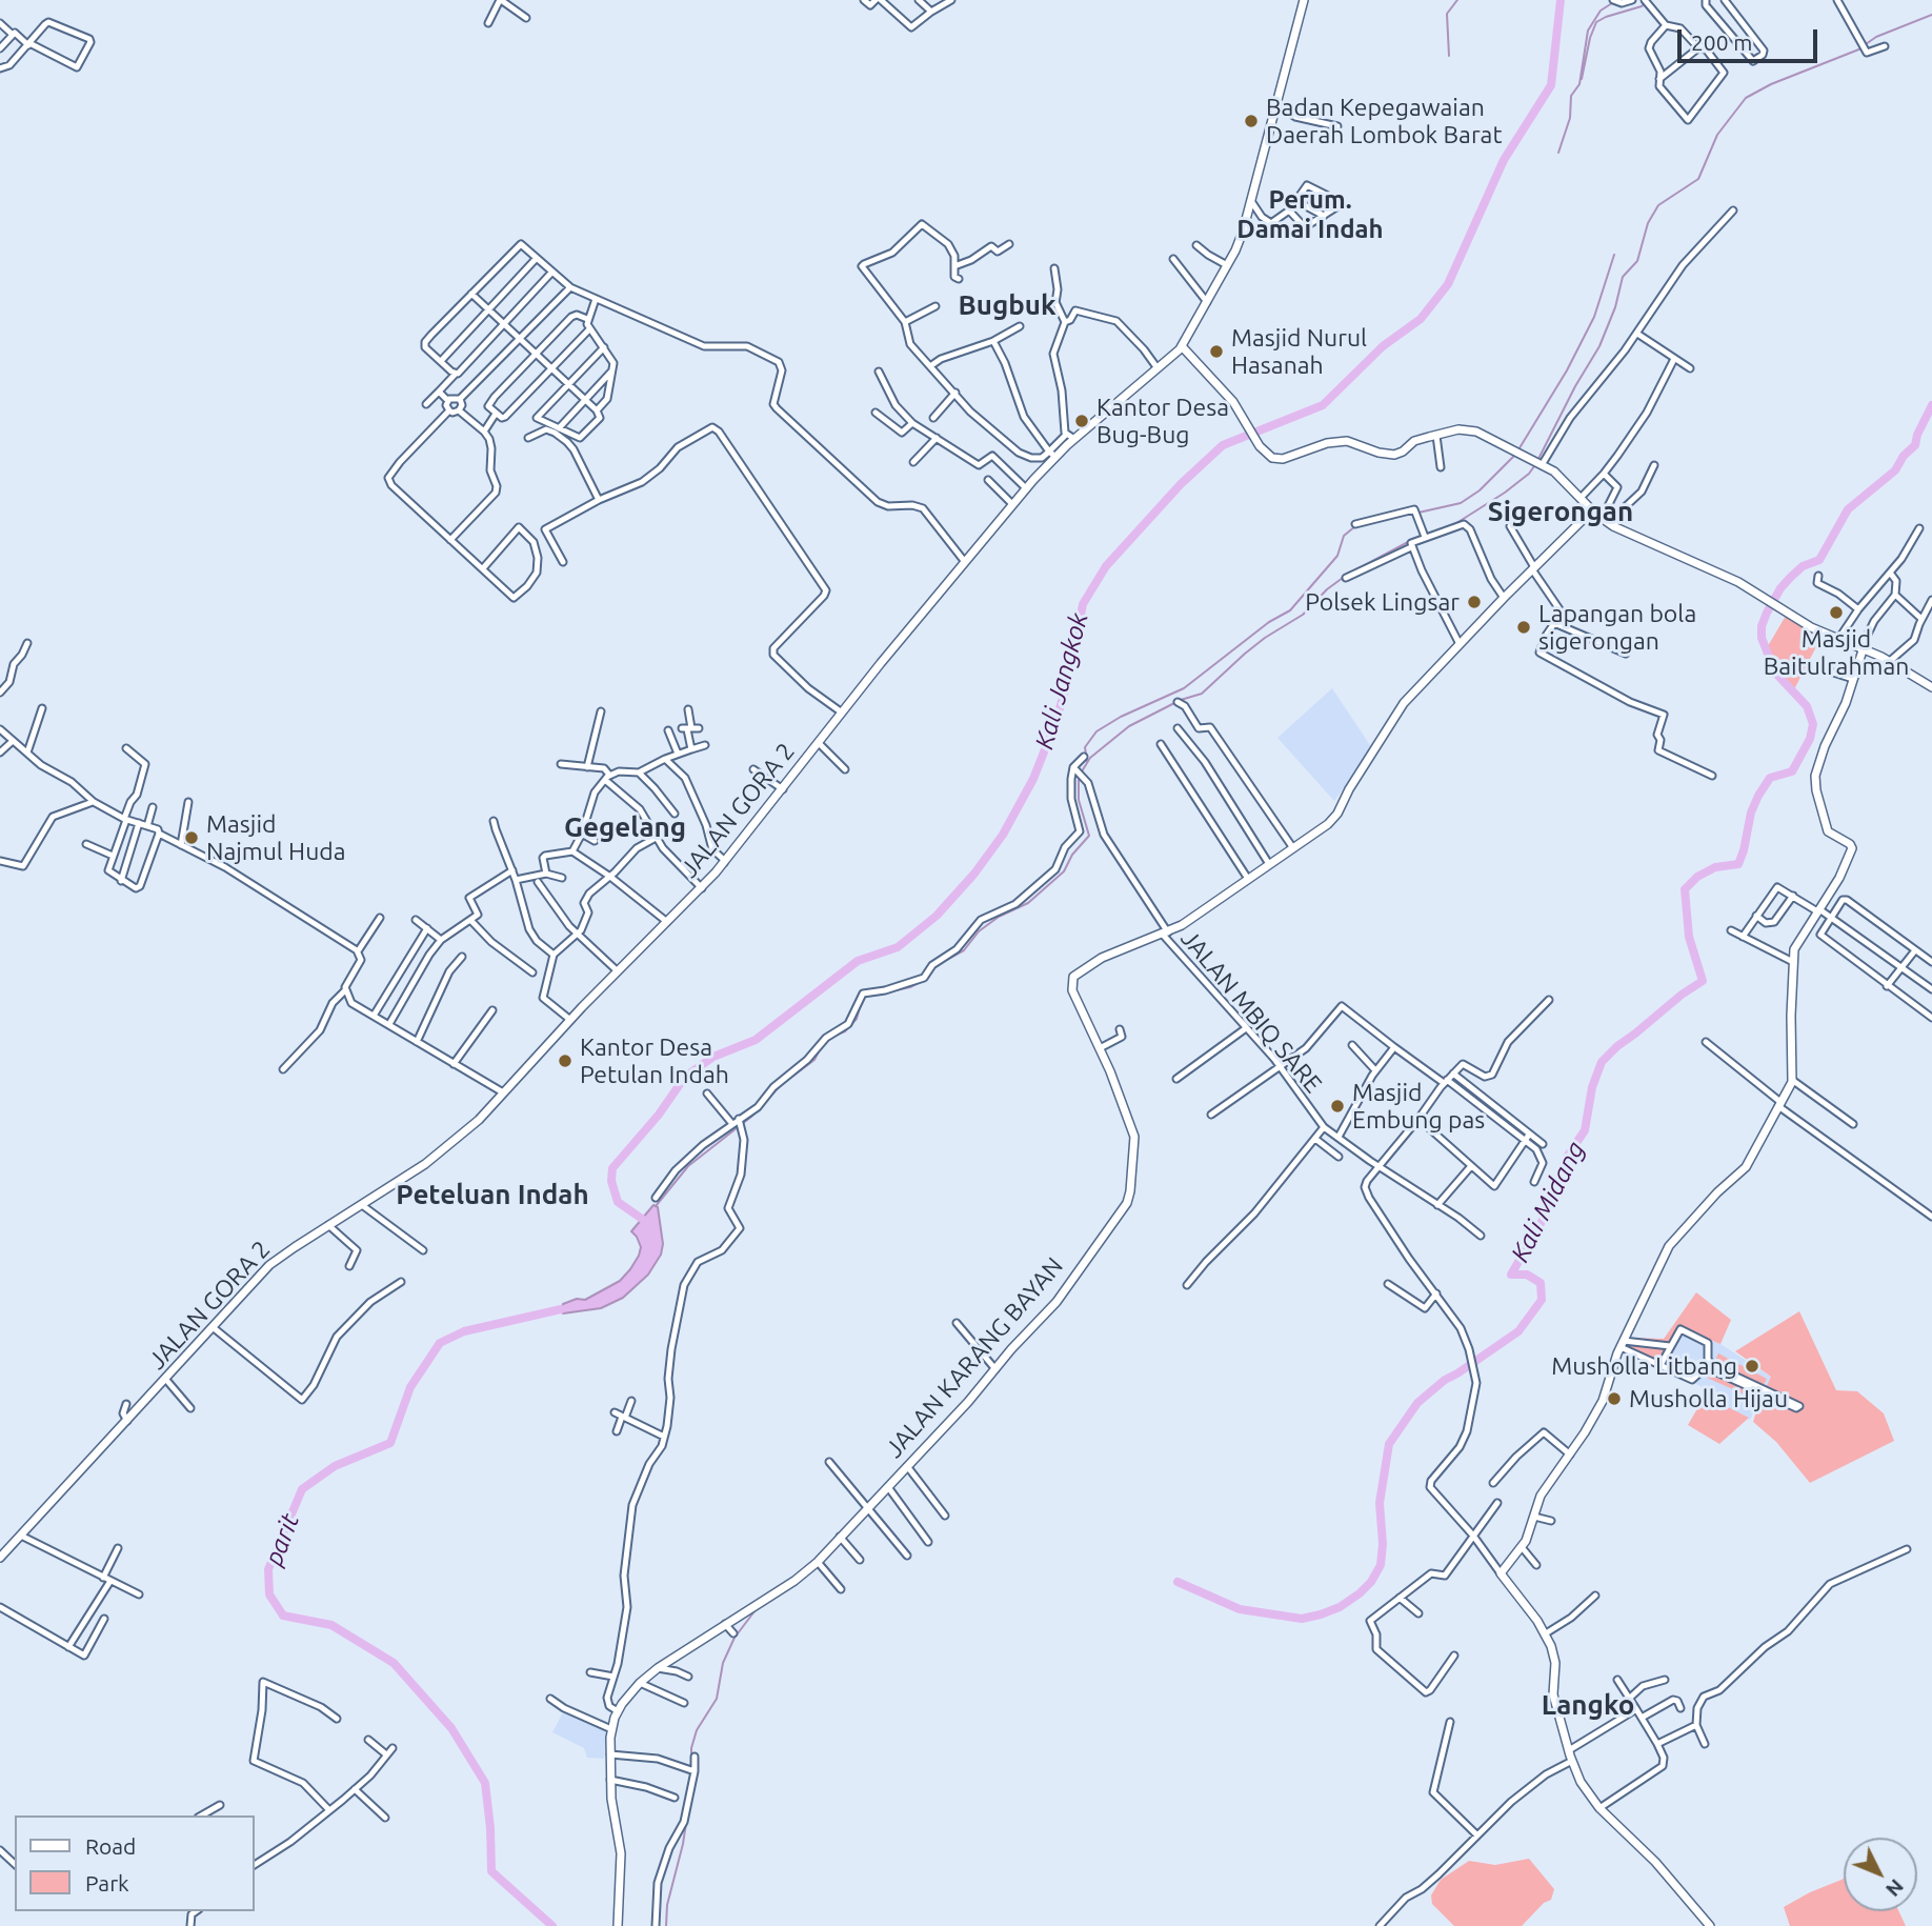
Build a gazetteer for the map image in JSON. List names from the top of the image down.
{
  "streets": {
    "street": ["JALAN GORA 2", "JALAN MBIQ SARE", "JALAN KARANG BAYAN"]
  },
  "crossings": [
    ["JALAN MBIQ SARE", "JALAN KARANG BAYAN"]
  ],
  "districts": [
    "Perum. Damai Indah",
    "Bugbuk",
    "Sigerongan",
    "Gegelang",
    "Peteluan Indah",
    "Langko"
  ],
  "water": ["Kali Jangkok", "Kali Midang", "parit"],
  "places": [
    "Badan Kepegawaian Daerah Lombok Barat",
    "Masjid Nurul Hasanah",
    "Kantor Desa Bug-Bug",
    "Polsek Lingsar",
    "Masjid Baitulrahman",
    "Lapangan bola sigerongan",
    "Masjid Najmul Huda",
    "Kantor Desa Petulan Indah",
    "Masjid Embung pas",
    "Musholla Litbang",
    "Musholla Hijau"
  ],
  "legend": ["Road", "Park"],
  "scale_bar": "200 m",
  "north": "bottom right"
}
